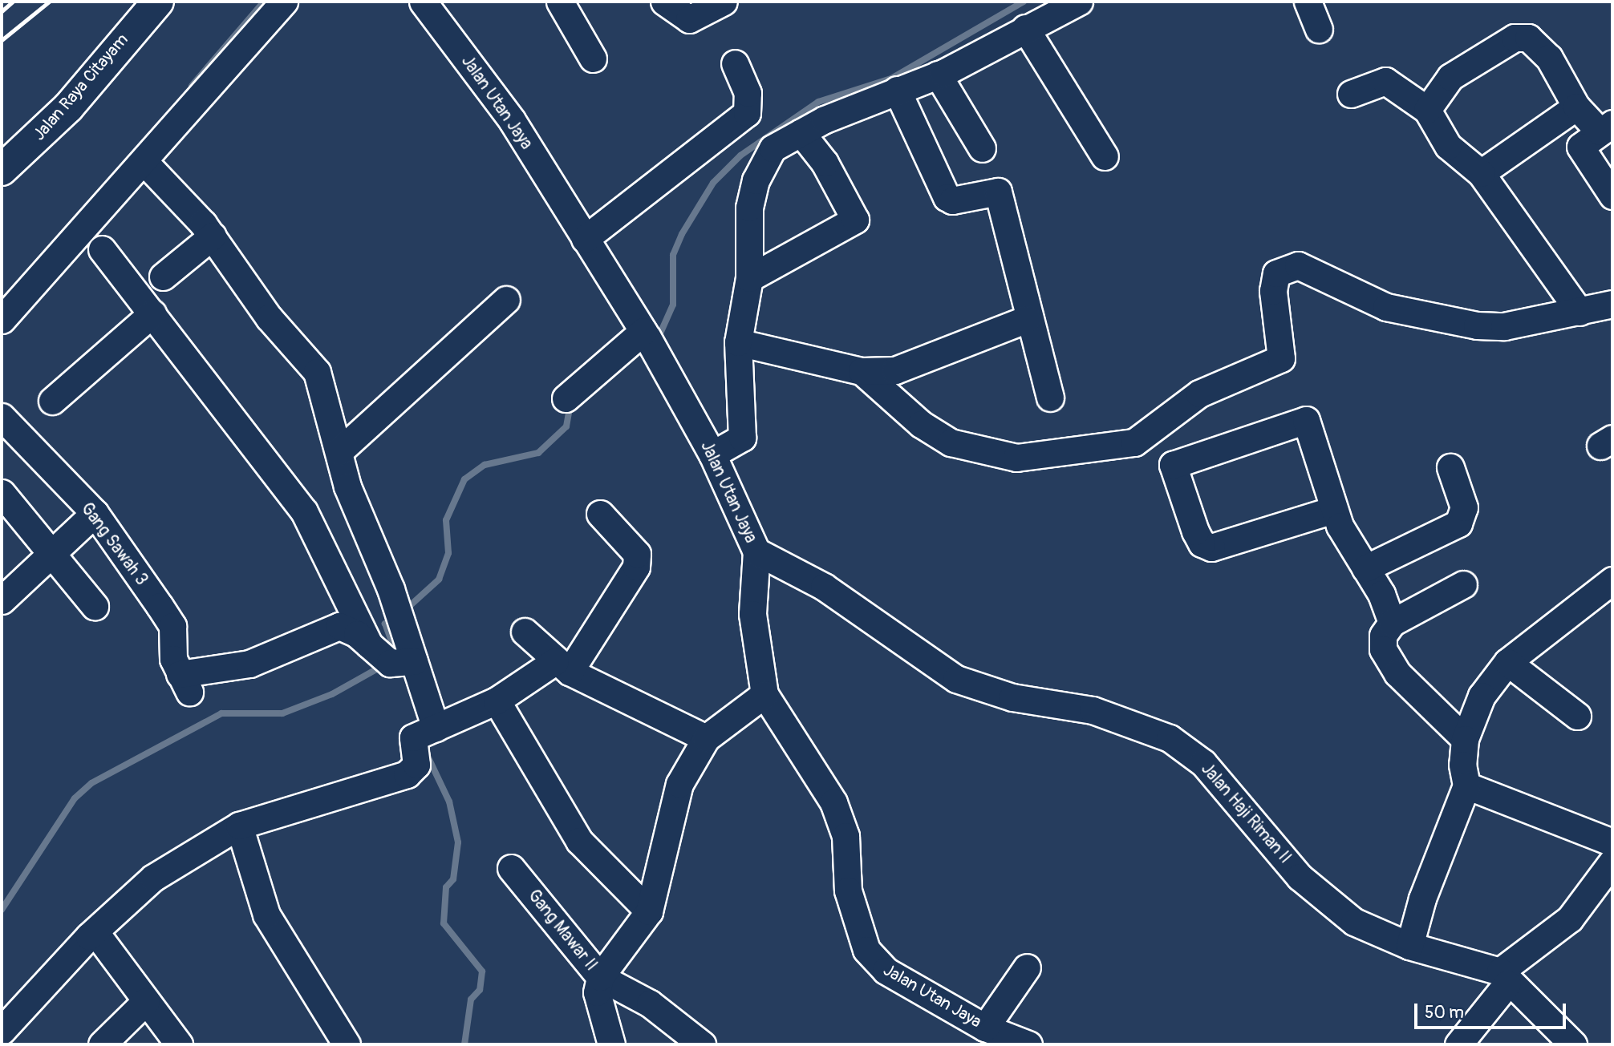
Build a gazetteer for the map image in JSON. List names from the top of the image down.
{
  "streets": {
    "main road": ["Jalan Raya Citayam"],
    "street": [
      "Jalan Utan Jaya",
      "Gang Sawah 3",
      "Jalan Haji Riman II",
      "Gang Mawar II"
    ]
  },
  "crossings": [
    ["Jalan Utan Jaya", "Jalan Haji Riman II"]
  ],
  "scale_bar": "50 m"
}
